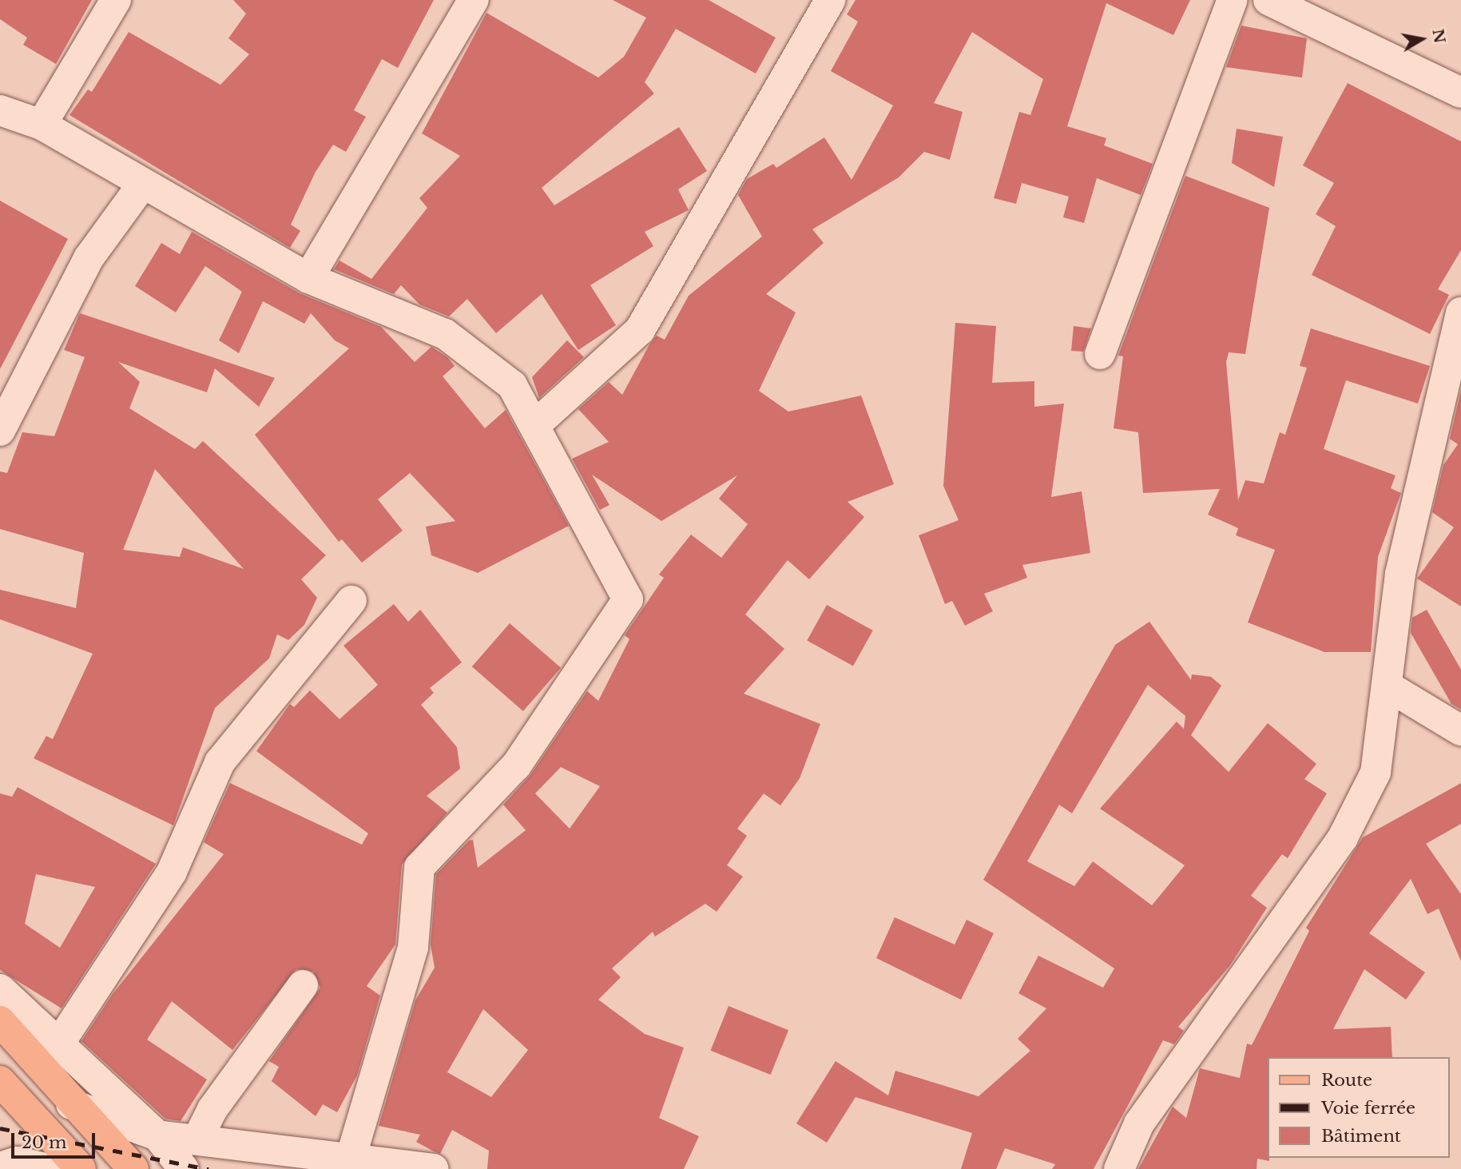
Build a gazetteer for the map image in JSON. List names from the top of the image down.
{
  "legend": ["Route", "Voie ferrée", "Bâtiment"],
  "scale_bar": "20 m",
  "north": "right"
}
